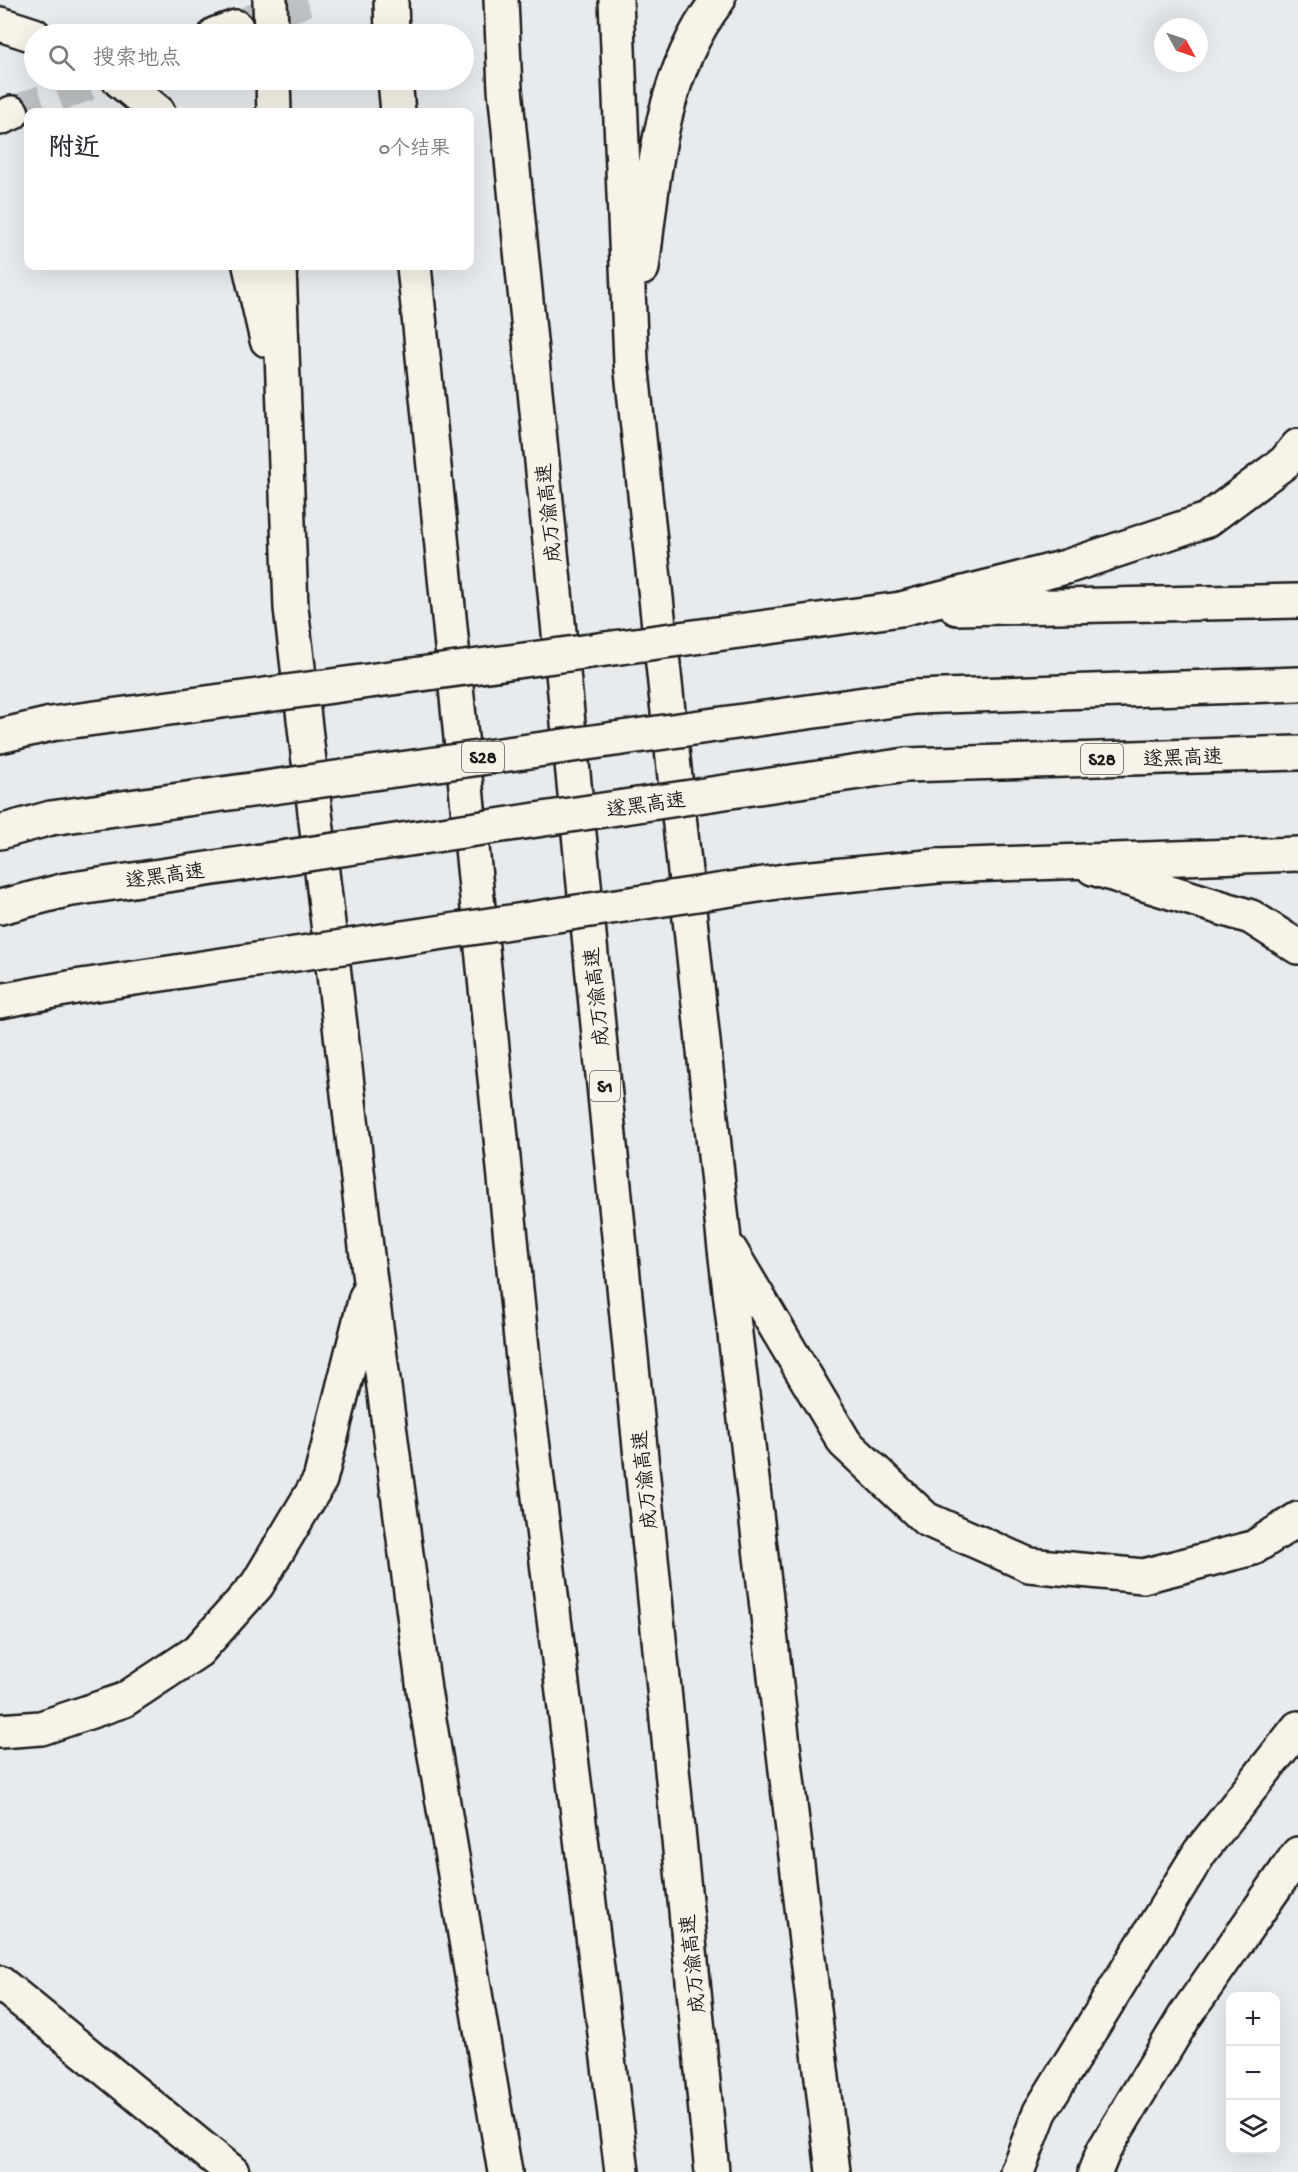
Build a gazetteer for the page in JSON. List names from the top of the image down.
{
  "streets": {
    "main road": [
      "成万渝高速",
      "S28",
      "遂黑高速",
      "S1"
    ]
  },
  "north": "bottom right",
  "page": {
    "search": "搜索地点",
    "heading": ["附近", "0个结果"],
    "map_buttons": ["+", "−"]
  }
}
